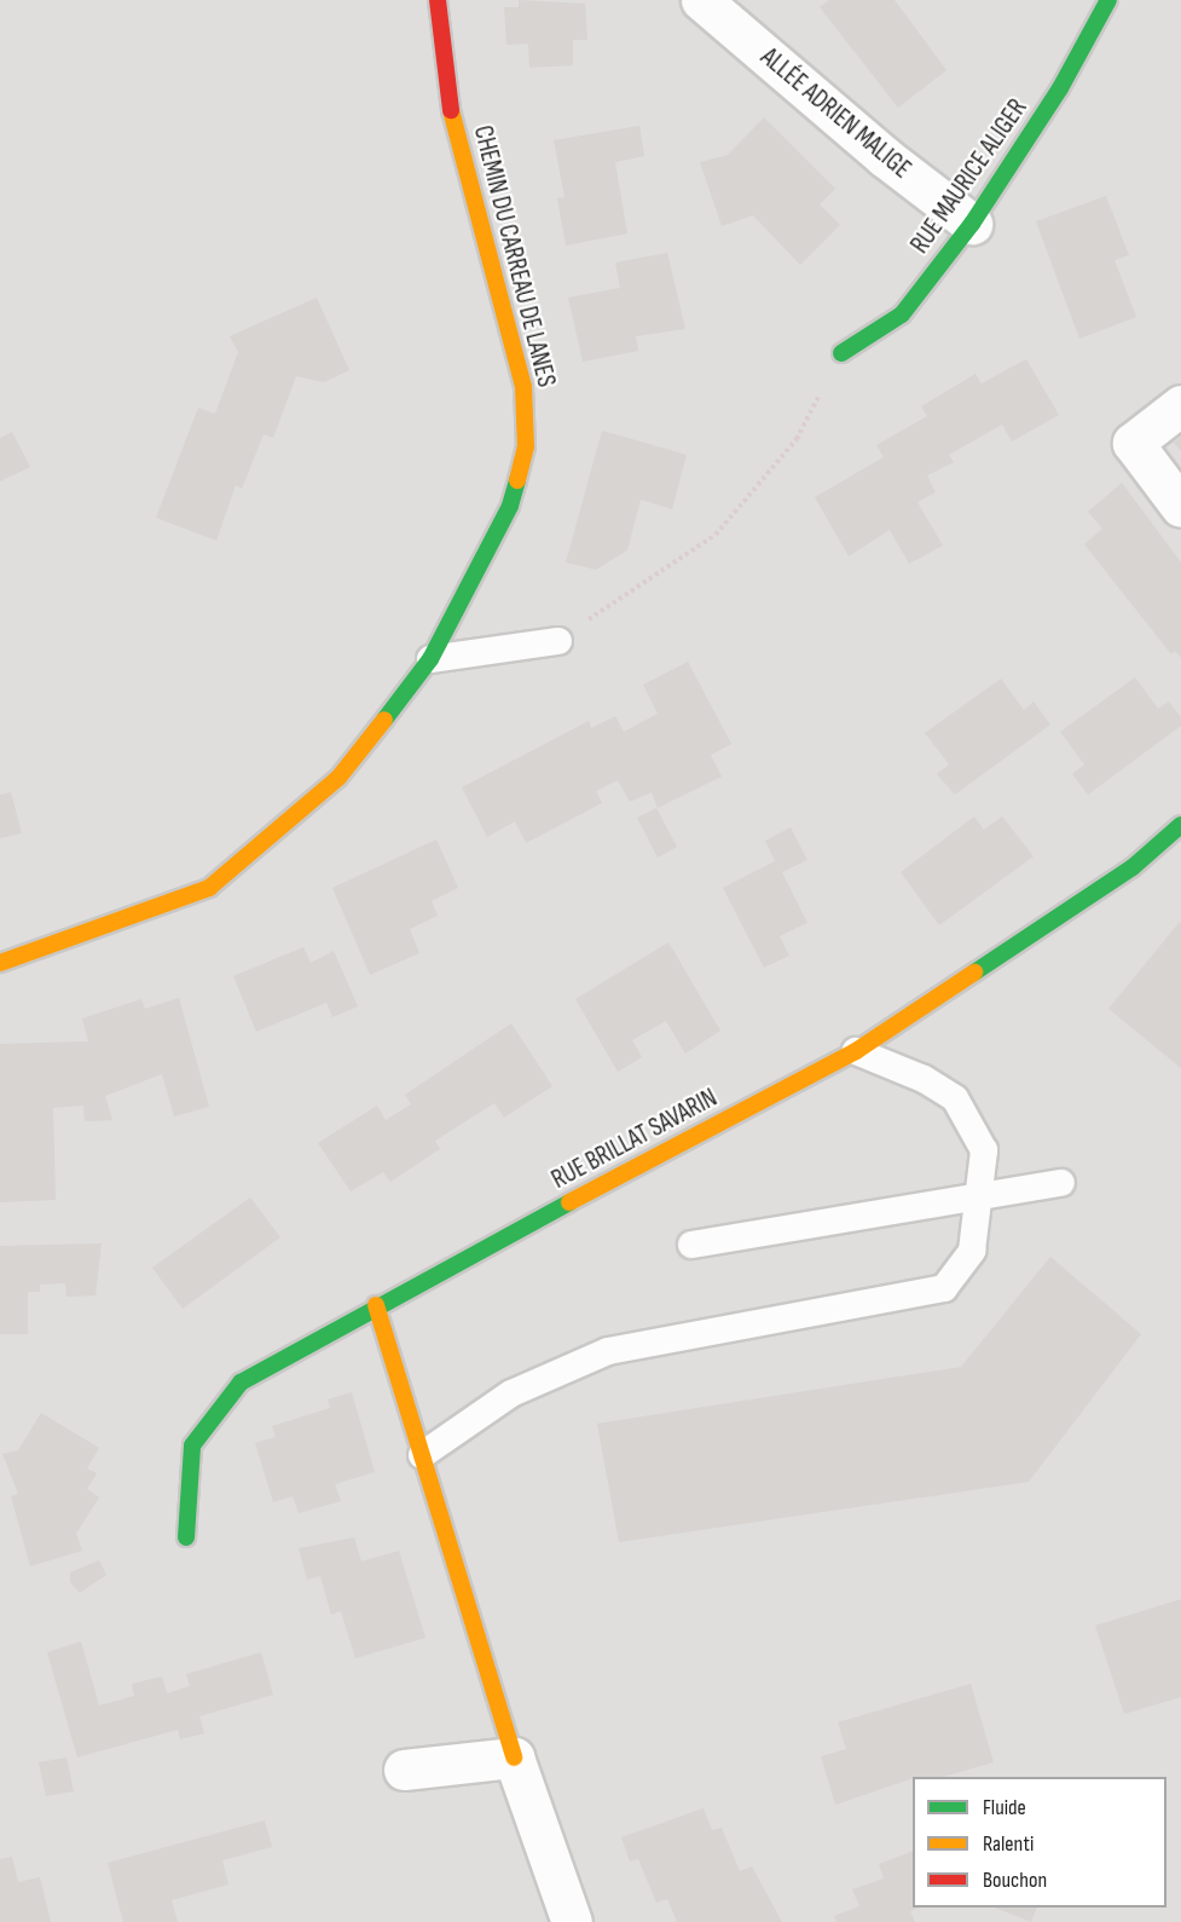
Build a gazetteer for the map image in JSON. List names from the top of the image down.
{
  "streets": {
    "street": [
      "ALLÉE ADRIEN MALIGE",
      "RUE MAURICE ALIGER",
      "CHEMIN DU CARREAU DE LANES",
      "RUE BRILLAT SAVARIN"
    ]
  },
  "crossings": [
    ["ALLÉE ADRIEN MALIGE", "RUE MAURICE ALIGER"]
  ],
  "legend": ["Fluide", "Ralenti", "Bouchon"]
}
